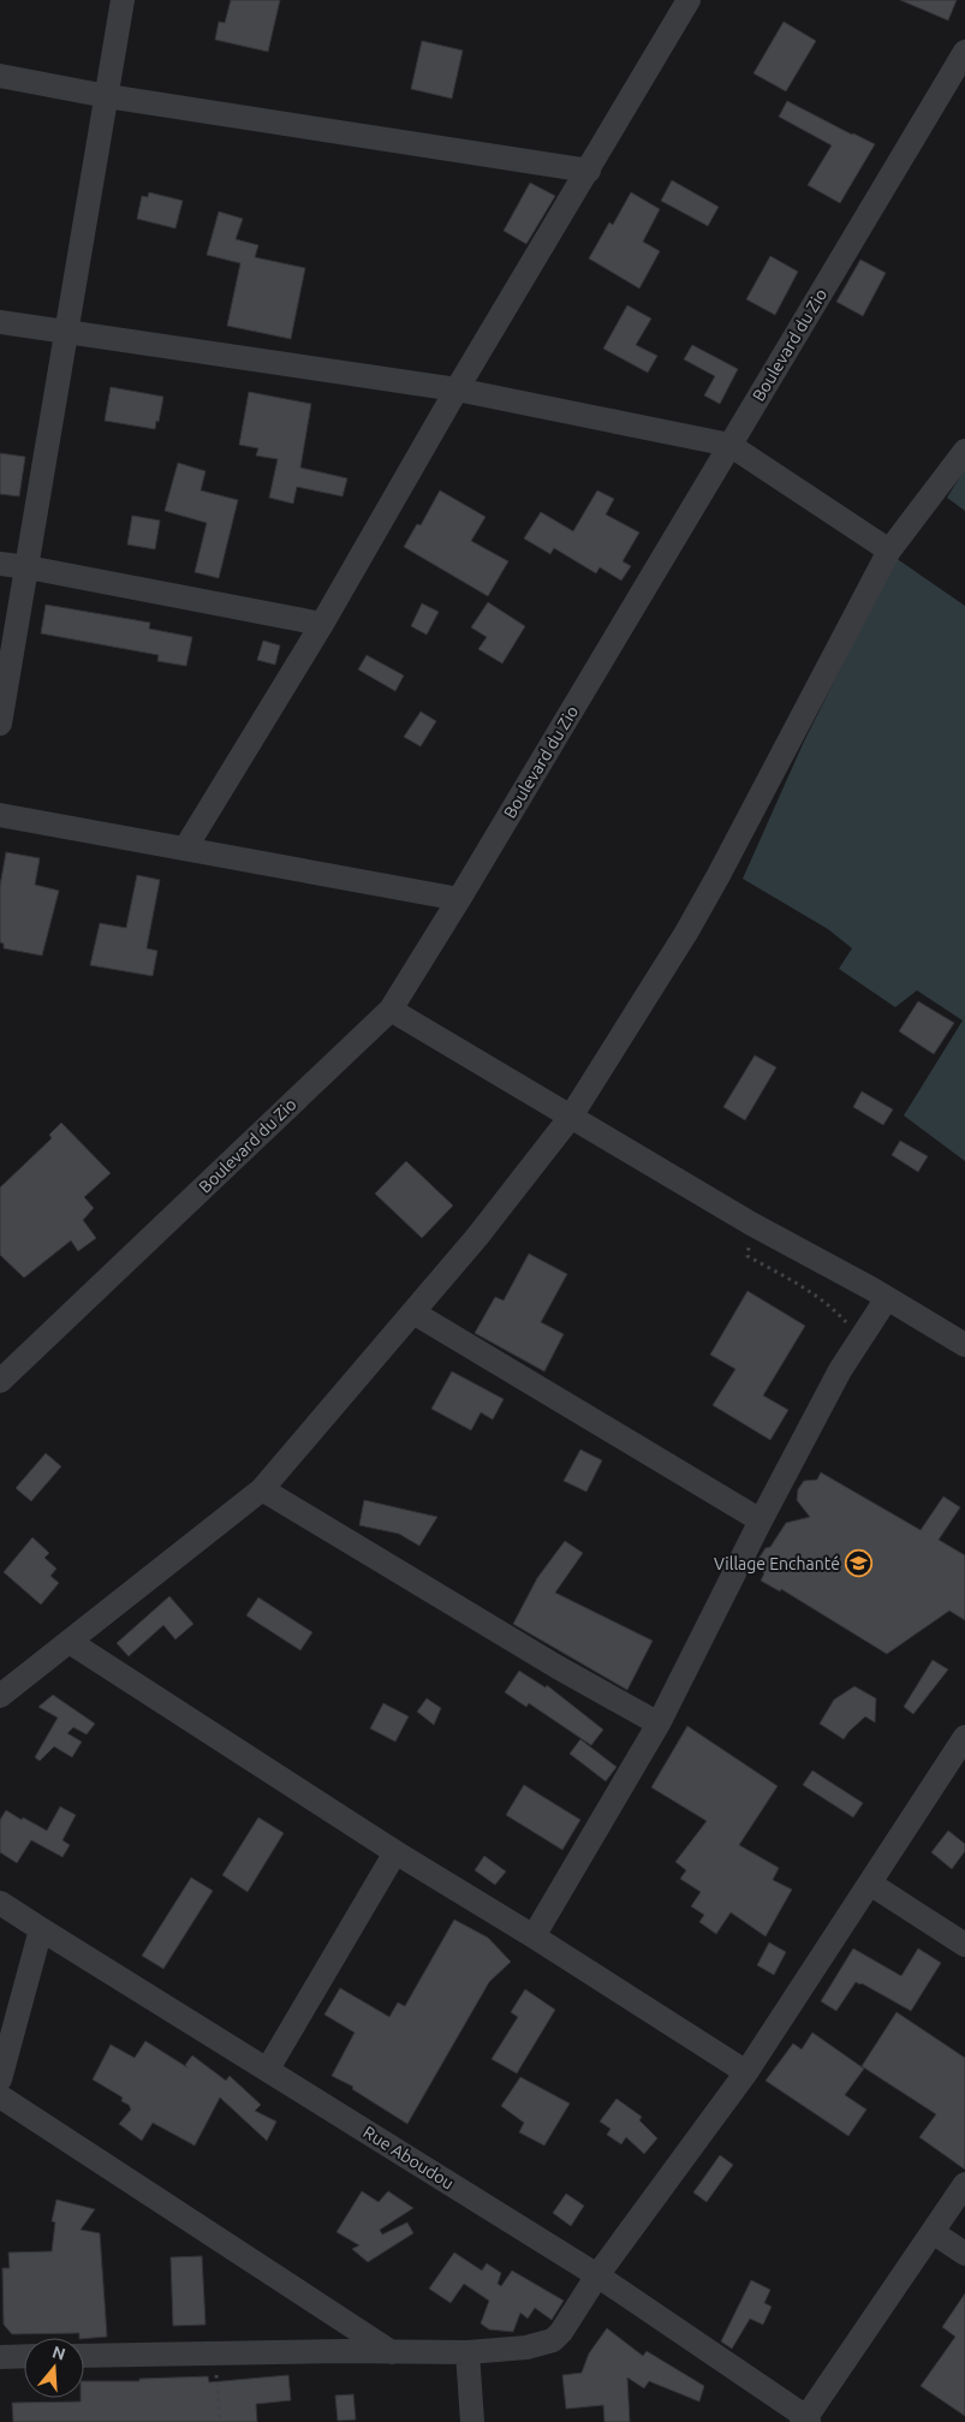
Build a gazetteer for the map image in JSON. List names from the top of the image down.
{
  "streets": {
    "street": ["Boulevard du Zio", "Rue Aboudou"]
  },
  "places": {
    "school or university": ["Village Enchanté"]
  },
  "north": "top"
}
